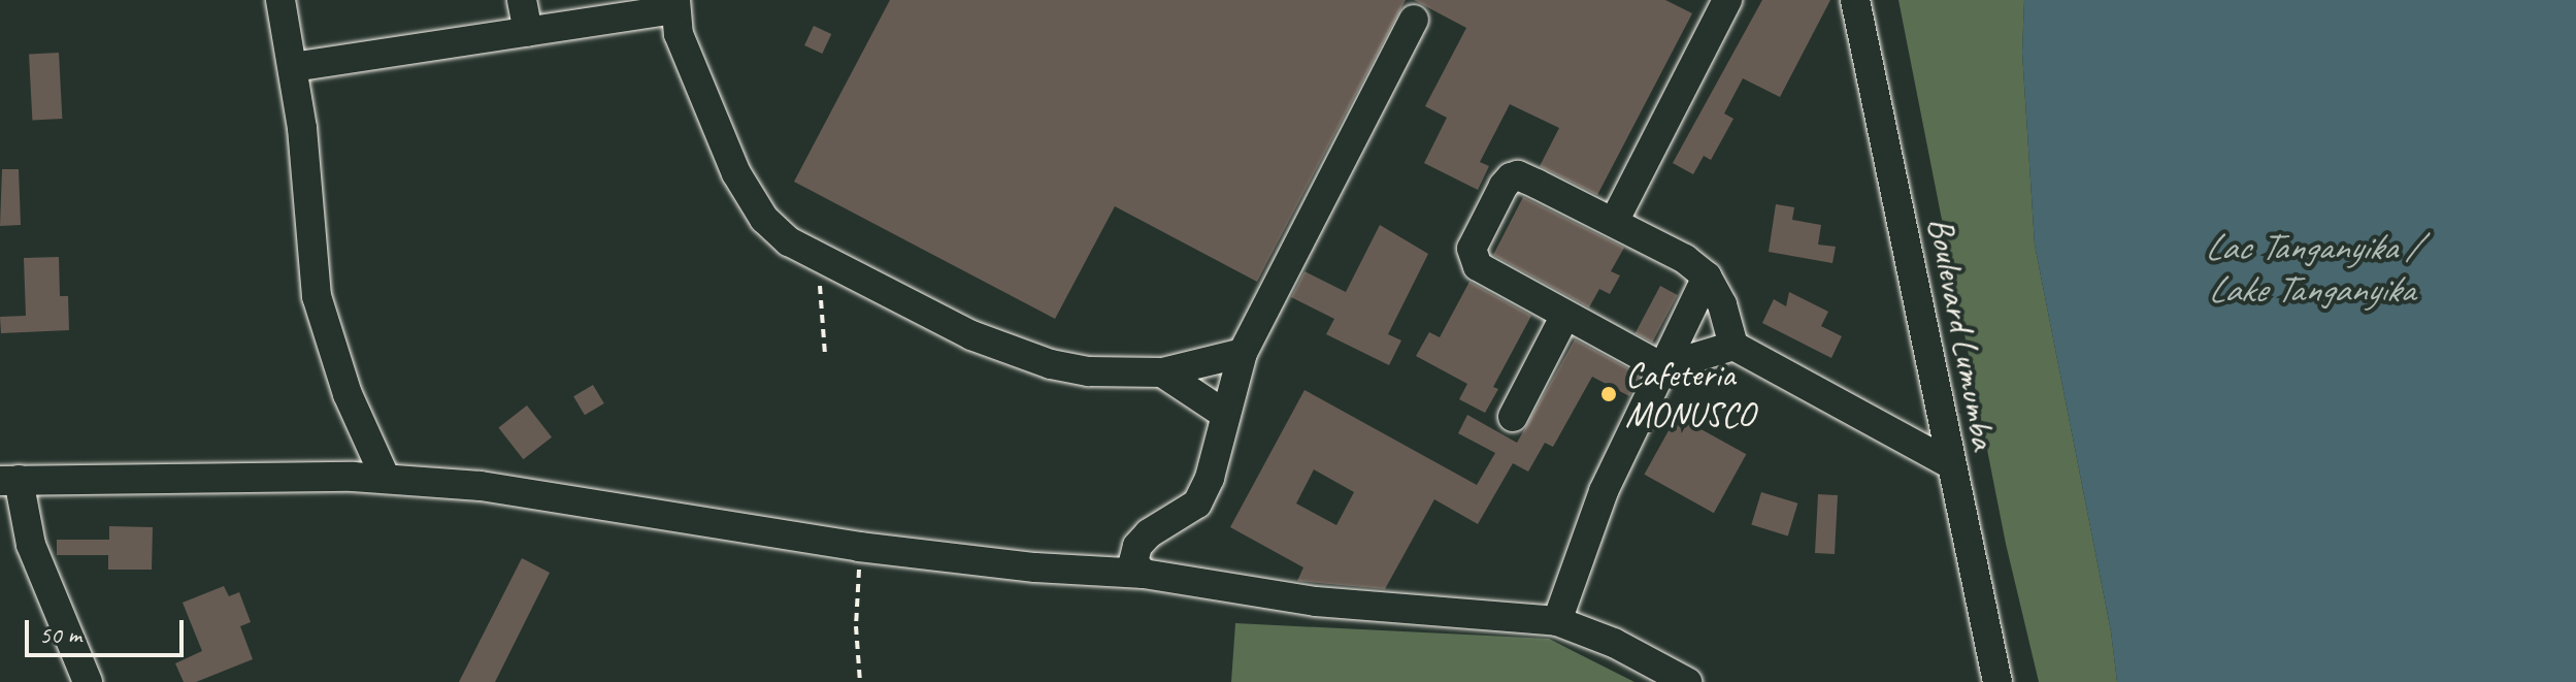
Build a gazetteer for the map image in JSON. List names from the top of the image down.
{
  "streets": {
    "street": ["Boulevard Lumumba"]
  },
  "water": ["Lac Tanganyika / Lake Tanganyika"],
  "places": ["Cafeteria MONUSCO"],
  "scale_bar": "50 m"
}
